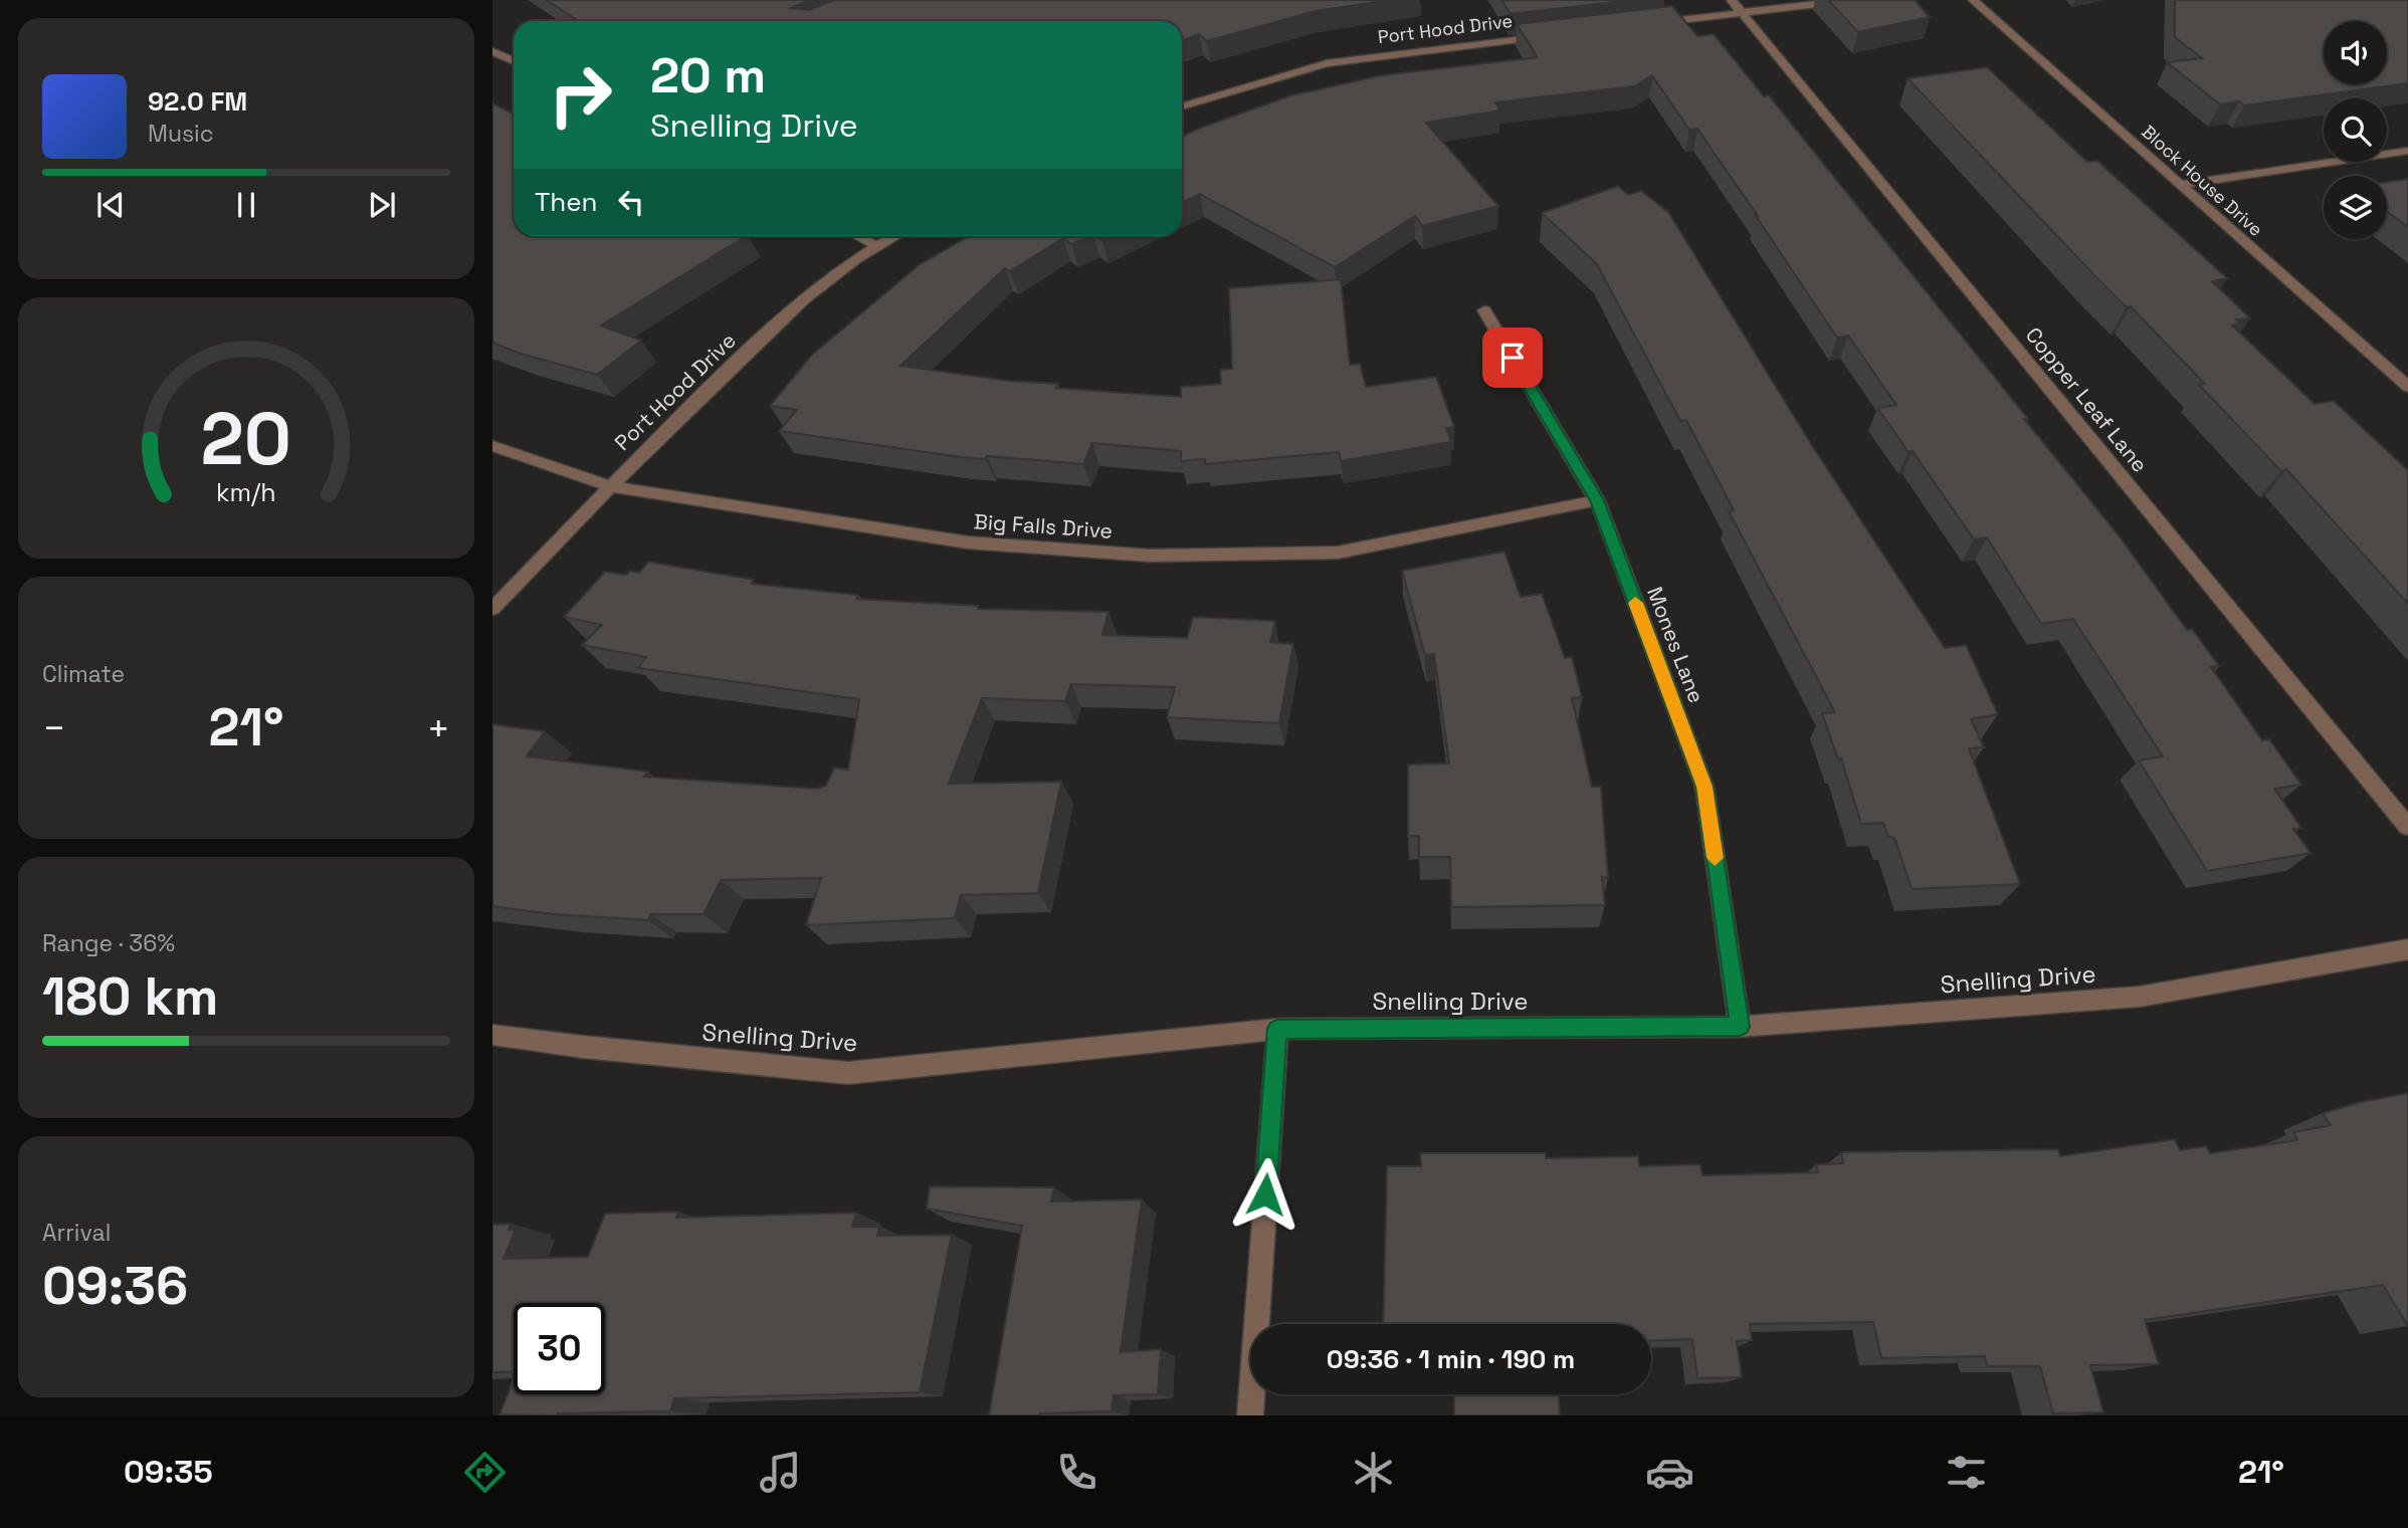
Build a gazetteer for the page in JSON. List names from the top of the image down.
{
  "streets": {
    "street": [
      "Port Hood Drive",
      "Block House Drive",
      "Copper Leaf Lane",
      "Big Falls Drive",
      "Mones Lane",
      "Snelling Drive"
    ]
  },
  "crossings": [
    ["Port Hood Drive", "Big Falls Drive"],
    ["Big Falls Drive", "Mones Lane"],
    ["Mones Lane", "Snelling Drive"]
  ],
  "page": {
    "turn": ["20 m", "Snelling Drive"],
    "song": ["92.0 FM", "Music"],
    "then": "Then",
    "tile": [
      "Climate",
      ["Range · 36%", "180 km"],
      ["Arrival", "09:36"]
    ],
    "heat": ["−", "21°", "+"],
    "limit": "30",
    "trip": "09:36 · 1 min · 190 m",
    "tabs": ["09:35", "21°"],
    "gauge": ["20", "km/h"]
  }
}
